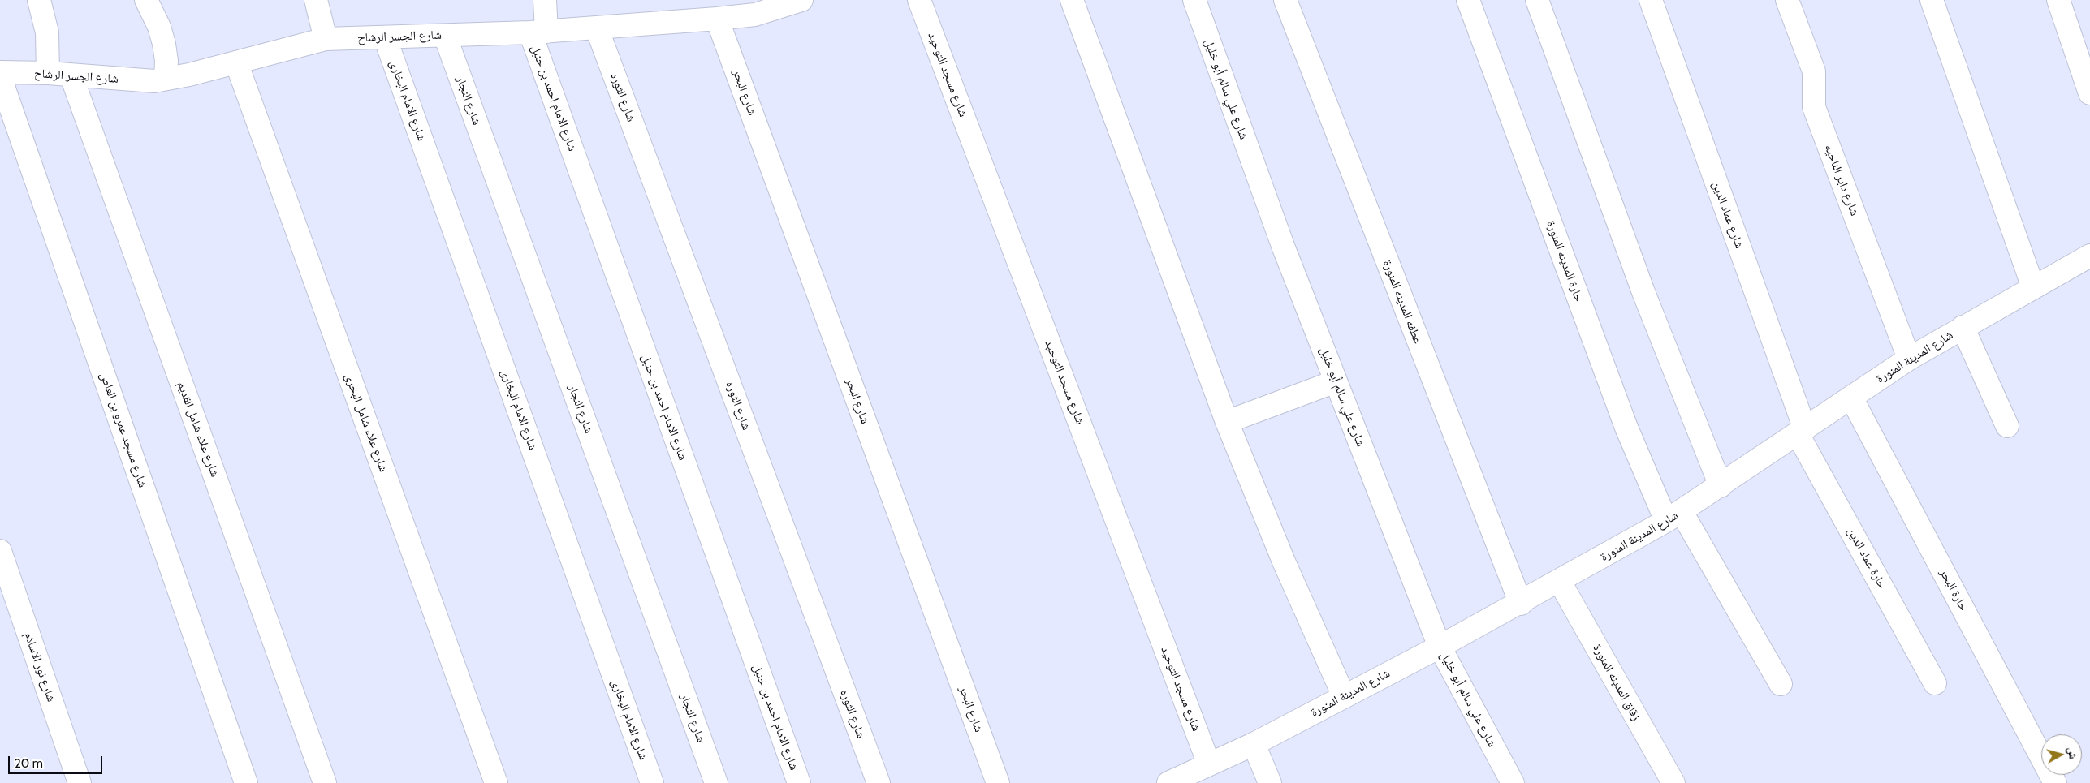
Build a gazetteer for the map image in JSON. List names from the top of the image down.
{
  "streets": {
    "street": [
      "شارع الجسر الرشاح",
      "شارع مسجد التوحيد",
      "شارع علي سالم أبو خليل",
      "شارع البحر",
      "شارع الثوره",
      "شارع الامام احمد بن حنبل",
      "شارع الامام البخارى",
      "شارع النجار",
      "شارع داير الناحيه",
      "شارع عماد الدين",
      "حارة المدينه المنورة",
      "عطفه المدينه المنورة",
      "شارع المدينة المنورة",
      "شارع علاء شامل البحرى",
      "شارع علاء شامل القديم",
      "شارع مسجد عمرو بن العاص",
      "حارة عماد الدين",
      "حارة البحر",
      "شارع نور الاسلام",
      "زقاق المدينه المنورة"
    ]
  },
  "crossings": [
    ["شارع الجسر الرشاح", "شارع البحر"],
    ["شارع الجسر الرشاح", "شارع الثوره"],
    ["شارع الجسر الرشاح", "شارع الامام احمد بن حنبل"],
    ["شارع الجسر الرشاح", "شارع الامام البخارى"],
    ["شارع الجسر الرشاح", "شارع النجار"],
    ["شارع الجسر الرشاح", "شارع علاء شامل البحرى"],
    ["شارع الجسر الرشاح", "شارع علاء شامل القديم"],
    ["شارع مسجد التوحيد", "شارع المدينة المنورة"],
    ["شارع علي سالم أبو خليل", "شارع المدينة المنورة"],
    ["شارع داير الناحيه", "شارع المدينة المنورة"],
    ["شارع عماد الدين", "شارع المدينة المنورة"],
    ["شارع عماد الدين", "حارة عماد الدين"],
    ["حارة المدينه المنورة", "شارع المدينة المنورة"],
    ["عطفه المدينه المنورة", "شارع المدينة المنورة"],
    ["شارع المدينة المنورة", "حارة عماد الدين"],
    ["شارع المدينة المنورة", "حارة البحر"],
    ["شارع المدينة المنورة", "زقاق المدينه المنورة"]
  ],
  "scale_bar": "20 m",
  "north": "right"
}
